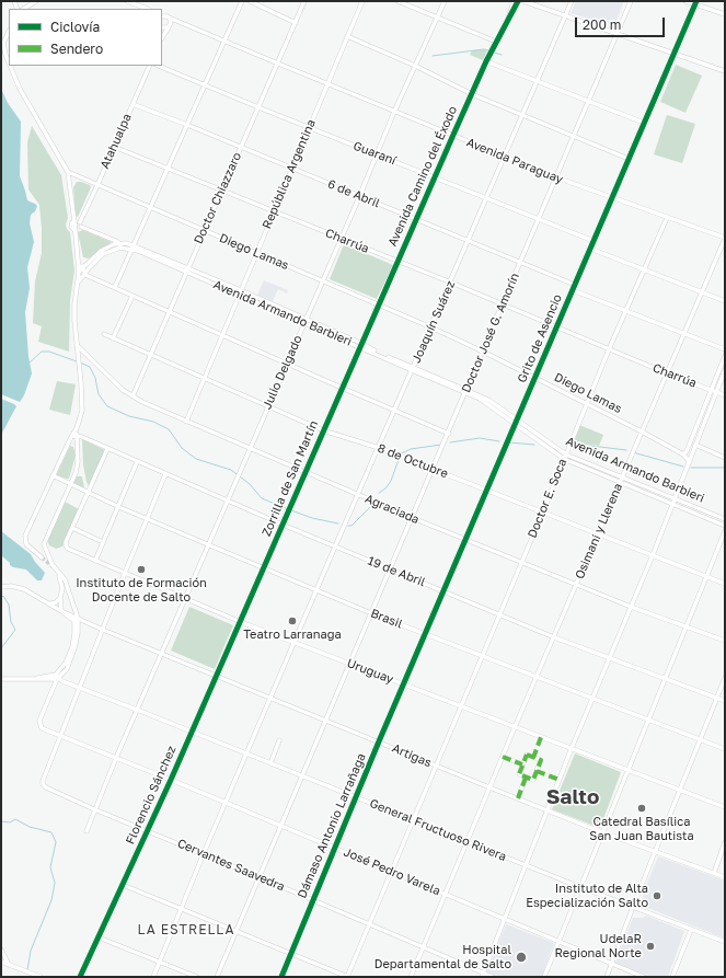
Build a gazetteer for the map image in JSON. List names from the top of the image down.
{
  "streets": {
    "street": [
      "Atahualpa",
      "Guaraní",
      "Avenida Paraguay",
      "República Argentina",
      "Avenida Camino del Éxodo",
      "6 de Abril",
      "Doctor Chiazzaro",
      "Charrúa",
      "Diego Lamas",
      "Avenida Armando Barbieri",
      "Joaquín Suárez",
      "Doctor José G. Amorín",
      "Grito de Asencio",
      "Julio Delgado",
      "8 de Octubre",
      "Zorrilla de San Martín",
      "Doctor E. Soca",
      "Agraciada",
      "Osimani y Llerena",
      "19 de Abril",
      "Brasil",
      "Uruguay",
      "Artigas",
      "Florencio Sánchez",
      "Dámaso Antonio Larrañaga",
      "General Fructuoso Rivera",
      "Cervantes Saavedra",
      "José Pedro Varela"
    ]
  },
  "crossings": [
    ["Atahualpa", "6 de Abril"],
    ["Atahualpa", "Charrúa"],
    ["Atahualpa", "Diego Lamas"],
    ["Guaraní", "República Argentina"],
    ["Guaraní", "Avenida Camino del Éxodo"],
    ["Guaraní", "Doctor Chiazzaro"],
    ["Guaraní", "Joaquín Suárez"],
    ["Guaraní", "Doctor José G. Amorín"],
    ["Guaraní", "Grito de Asencio"],
    ["Guaraní", "Julio Delgado"],
    ["Avenida Paraguay", "República Argentina"],
    ["Avenida Paraguay", "Avenida Camino del Éxodo"],
    ["Avenida Paraguay", "Doctor Chiazzaro"],
    ["Avenida Paraguay", "Joaquín Suárez"],
    ["Avenida Paraguay", "Doctor José G. Amorín"],
    ["Avenida Paraguay", "Grito de Asencio"],
    ["Avenida Paraguay", "Julio Delgado"],
    ["Avenida Paraguay", "Doctor E. Soca"],
    ["Avenida Paraguay", "Osimani y Llerena"],
    ["República Argentina", "6 de Abril"],
    ["República Argentina", "Charrúa"],
    ["República Argentina", "Diego Lamas"],
    ["República Argentina", "Avenida Armando Barbieri"],
    ["República Argentina", "8 de Octubre"],
    ["República Argentina", "Agraciada"],
    ["Avenida Camino del Éxodo", "6 de Abril"],
    ["Avenida Camino del Éxodo", "Charrúa"],
    ["Avenida Camino del Éxodo", "Diego Lamas"],
    ["Avenida Camino del Éxodo", "Avenida Armando Barbieri"],
    ["Avenida Camino del Éxodo", "Zorrilla de San Martín"],
    ["6 de Abril", "Doctor Chiazzaro"],
    ["6 de Abril", "Joaquín Suárez"],
    ["6 de Abril", "Doctor José G. Amorín"],
    ["6 de Abril", "Grito de Asencio"],
    ["6 de Abril", "Julio Delgado"],
    ["Doctor Chiazzaro", "Charrúa"],
    ["Doctor Chiazzaro", "Diego Lamas"],
    ["Doctor Chiazzaro", "Avenida Armando Barbieri"],
    ["Doctor Chiazzaro", "8 de Octubre"],
    ["Doctor Chiazzaro", "Agraciada"],
    ["Charrúa", "Joaquín Suárez"],
    ["Charrúa", "Doctor José G. Amorín"],
    ["Charrúa", "Grito de Asencio"],
    ["Charrúa", "Julio Delgado"],
    ["Charrúa", "Doctor E. Soca"],
    ["Charrúa", "Osimani y Llerena"],
    ["Diego Lamas", "Joaquín Suárez"],
    ["Diego Lamas", "Doctor José G. Amorín"],
    ["Diego Lamas", "Grito de Asencio"],
    ["Diego Lamas", "Julio Delgado"],
    ["Diego Lamas", "Doctor E. Soca"],
    ["Diego Lamas", "Osimani y Llerena"],
    ["Avenida Armando Barbieri", "Joaquín Suárez"],
    ["Avenida Armando Barbieri", "Doctor José G. Amorín"],
    ["Avenida Armando Barbieri", "Grito de Asencio"],
    ["Avenida Armando Barbieri", "Julio Delgado"],
    ["Avenida Armando Barbieri", "Zorrilla de San Martín"],
    ["Avenida Armando Barbieri", "Doctor E. Soca"],
    ["Avenida Armando Barbieri", "Osimani y Llerena"],
    ["Joaquín Suárez", "8 de Octubre"],
    ["Joaquín Suárez", "Agraciada"],
    ["Joaquín Suárez", "19 de Abril"],
    ["Joaquín Suárez", "Brasil"],
    ["Joaquín Suárez", "Uruguay"],
    ["Joaquín Suárez", "Artigas"],
    ["Joaquín Suárez", "General Fructuoso Rivera"],
    ["Joaquín Suárez", "Cervantes Saavedra"],
    ["Joaquín Suárez", "José Pedro Varela"],
    ["Doctor José G. Amorín", "8 de Octubre"],
    ["Doctor José G. Amorín", "Agraciada"],
    ["Doctor José G. Amorín", "19 de Abril"],
    ["Doctor José G. Amorín", "Brasil"],
    ["Doctor José G. Amorín", "Uruguay"],
    ["Doctor José G. Amorín", "Artigas"],
    ["Doctor José G. Amorín", "General Fructuoso Rivera"],
    ["Doctor José G. Amorín", "Cervantes Saavedra"],
    ["Doctor José G. Amorín", "José Pedro Varela"],
    ["Grito de Asencio", "8 de Octubre"],
    ["Grito de Asencio", "Agraciada"],
    ["Grito de Asencio", "19 de Abril"],
    ["Grito de Asencio", "Brasil"],
    ["Grito de Asencio", "Uruguay"],
    ["Grito de Asencio", "Dámaso Antonio Larrañaga"],
    ["Julio Delgado", "8 de Octubre"],
    ["Julio Delgado", "Agraciada"],
    ["Julio Delgado", "19 de Abril"],
    ["Julio Delgado", "Brasil"],
    ["Julio Delgado", "Uruguay"],
    ["Julio Delgado", "Artigas"],
    ["Julio Delgado", "General Fructuoso Rivera"],
    ["Julio Delgado", "Cervantes Saavedra"],
    ["Julio Delgado", "José Pedro Varela"],
    ["8 de Octubre", "Zorrilla de San Martín"],
    ["8 de Octubre", "Doctor E. Soca"],
    ["8 de Octubre", "Osimani y Llerena"],
    ["Zorrilla de San Martín", "Agraciada"],
    ["Zorrilla de San Martín", "19 de Abril"],
    ["Zorrilla de San Martín", "Brasil"],
    ["Zorrilla de San Martín", "Uruguay"],
    ["Zorrilla de San Martín", "Florencio Sánchez"],
    ["Doctor E. Soca", "Agraciada"],
    ["Doctor E. Soca", "19 de Abril"],
    ["Doctor E. Soca", "Brasil"],
    ["Doctor E. Soca", "Uruguay"],
    ["Doctor E. Soca", "Artigas"],
    ["Doctor E. Soca", "General Fructuoso Rivera"],
    ["Doctor E. Soca", "Cervantes Saavedra"],
    ["Doctor E. Soca", "José Pedro Varela"],
    ["Agraciada", "Osimani y Llerena"],
    ["Osimani y Llerena", "19 de Abril"],
    ["Osimani y Llerena", "Brasil"],
    ["Osimani y Llerena", "Uruguay"],
    ["Osimani y Llerena", "Artigas"],
    ["Osimani y Llerena", "General Fructuoso Rivera"],
    ["Osimani y Llerena", "Cervantes Saavedra"],
    ["Osimani y Llerena", "José Pedro Varela"],
    ["Uruguay", "Florencio Sánchez"],
    ["Uruguay", "Dámaso Antonio Larrañaga"],
    ["Artigas", "Florencio Sánchez"],
    ["Artigas", "Dámaso Antonio Larrañaga"],
    ["Florencio Sánchez", "General Fructuoso Rivera"],
    ["Florencio Sánchez", "Cervantes Saavedra"],
    ["Florencio Sánchez", "José Pedro Varela"],
    ["Dámaso Antonio Larrañaga", "General Fructuoso Rivera"],
    ["Dámaso Antonio Larrañaga", "Cervantes Saavedra"],
    ["Dámaso Antonio Larrañaga", "José Pedro Varela"],
    ["General Fructuoso Rivera", "José Pedro Varela"],
    ["Cervantes Saavedra", "José Pedro Varela"]
  ],
  "districts": ["Salto", "LA ESTRELLA"],
  "places": [
    "Instituto de Formación Docente de Salto",
    "Teatro Larranaga",
    "Catedral Basílica San Juan Bautista",
    "Instituto de Alta Especialización Salto",
    "UdelaR Regional Norte",
    "Hospital Departamental de Salto"
  ],
  "legend": ["Ciclovía", "Sendero"],
  "scale_bar": "200 m"
}
